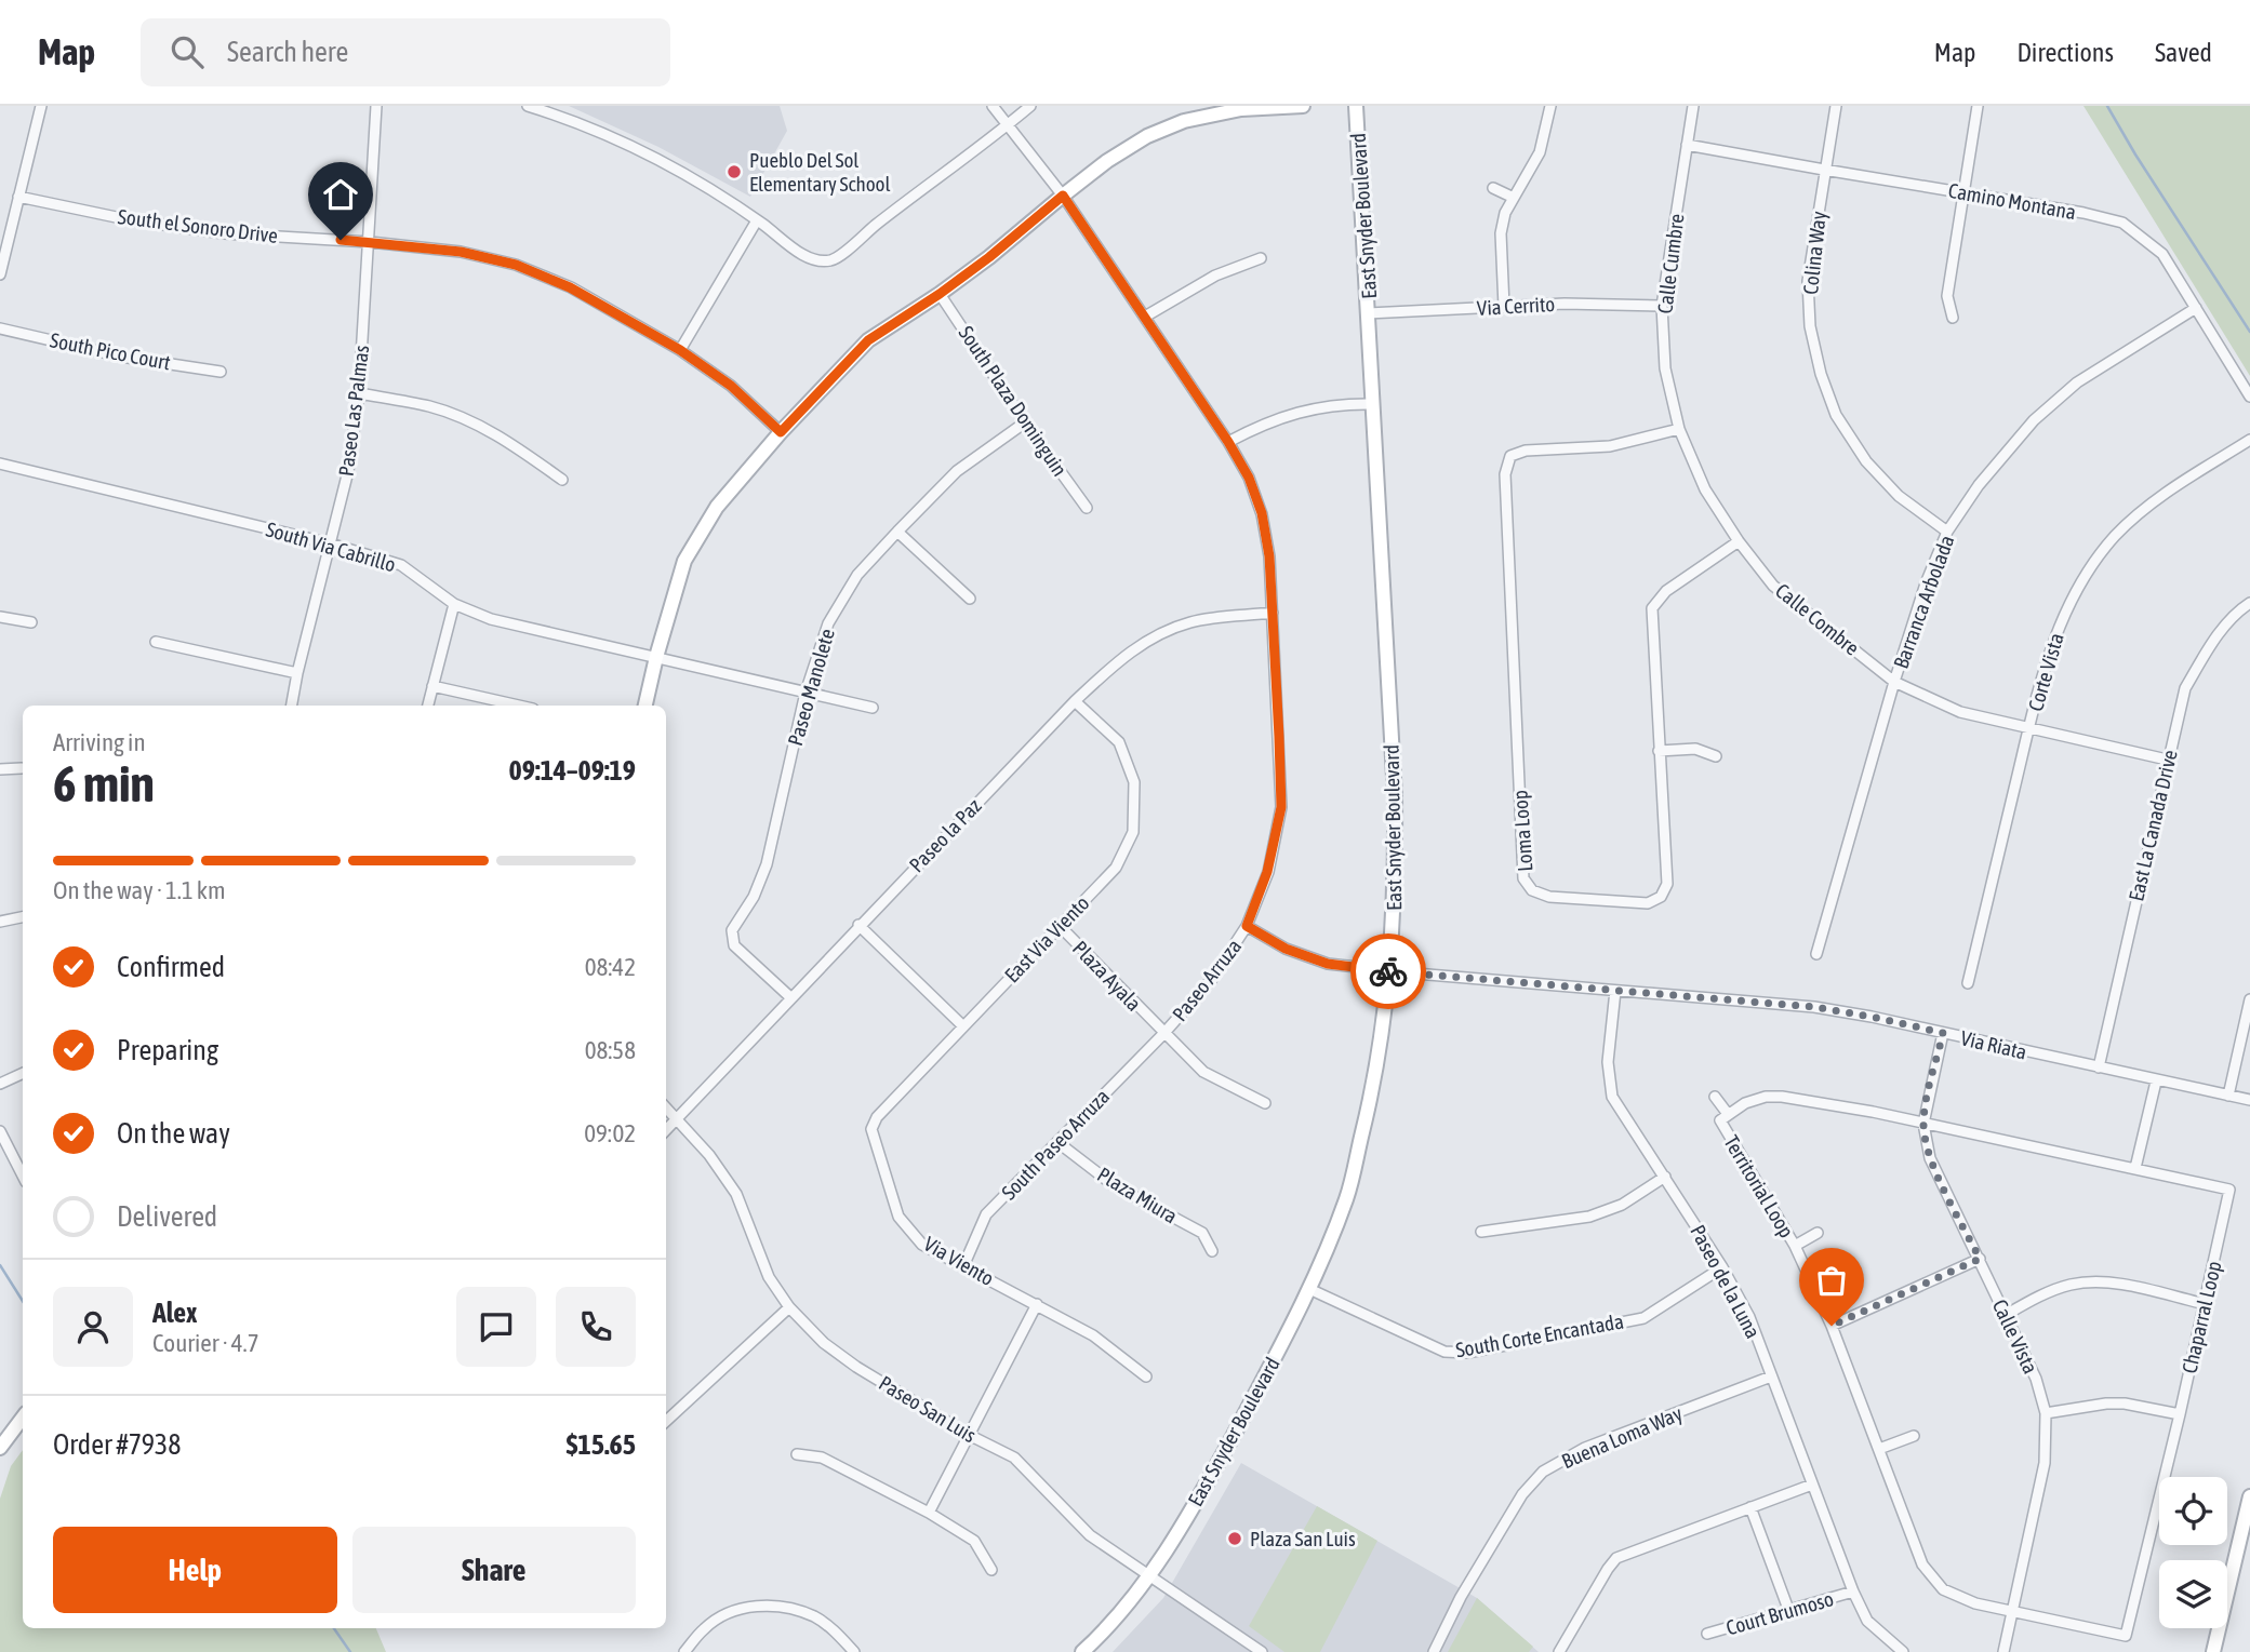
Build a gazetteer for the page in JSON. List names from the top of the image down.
{
  "streets": {
    "street": [
      "Camino Montana",
      "East Snyder Boulevard",
      "South el Sonoro Drive",
      "Colina Way",
      "Calle Cumbre",
      "Via Cerrito",
      "South Pico Court",
      "South Plaza Dominguin",
      "Paseo Las Palmas",
      "South Via Cabrillo",
      "Barranca Arbolada",
      "Calle Combre",
      "Corte Vista",
      "Paseo Manolete",
      "East La Canada Drive",
      "Loma Loop",
      "Paseo la Paz",
      "East Via Viento",
      "Plaza Ayala",
      "Paseo Arruza",
      "Via Riata",
      "South Paseo Arruza",
      "Territorial Loop",
      "Plaza Miura",
      "Via Viento",
      "Paseo de la Luna",
      "Chaparral Loop",
      "South Corte Encantada",
      "Calle Vista",
      "Paseo San Luis",
      "Buena Loma Way",
      "Court Brumoso"
    ]
  },
  "crossings": [
    ["Camino Montana", "Colina Way"],
    ["Camino Montana", "Calle Cumbre"],
    ["Camino Montana", "Barranca Arbolada"],
    ["East Snyder Boulevard", "Via Cerrito"],
    ["East Snyder Boulevard", "Via Riata"],
    ["East Snyder Boulevard", "South Corte Encantada"],
    ["East Snyder Boulevard", "Paseo San Luis"],
    ["South el Sonoro Drive", "Paseo Las Palmas"],
    ["Colina Way", "Barranca Arbolada"],
    ["Calle Cumbre", "Via Cerrito"],
    ["Calle Cumbre", "Calle Combre"],
    ["Calle Cumbre", "Loma Loop"],
    ["South Plaza Dominguin", "Paseo Manolete"],
    ["Paseo Las Palmas", "South Via Cabrillo"],
    ["South Via Cabrillo", "Paseo Manolete"],
    ["Barranca Arbolada", "Calle Combre"],
    ["Calle Combre", "Corte Vista"],
    ["Calle Combre", "East La Canada Drive"],
    ["Calle Combre", "Loma Loop"],
    ["Paseo Manolete", "Paseo la Paz"],
    ["East La Canada Drive", "Via Riata"],
    ["Paseo la Paz", "East Via Viento"],
    ["Paseo la Paz", "Paseo Arruza"],
    ["Paseo la Paz", "Paseo San Luis"],
    ["East Via Viento", "Plaza Ayala"],
    ["East Via Viento", "Via Viento"],
    ["Plaza Ayala", "Paseo Arruza"],
    ["Plaza Ayala", "South Paseo Arruza"],
    ["Paseo Arruza", "Via Riata"],
    ["Paseo Arruza", "South Paseo Arruza"],
    ["Via Riata", "Paseo de la Luna"],
    ["Via Riata", "Calle Vista"],
    ["South Paseo Arruza", "Plaza Miura"],
    ["South Paseo Arruza", "Via Viento"],
    ["Territorial Loop", "Chaparral Loop"],
    ["Territorial Loop", "Calle Vista"],
    ["Paseo de la Luna", "South Corte Encantada"],
    ["Paseo de la Luna", "Buena Loma Way"],
    ["Paseo de la Luna", "Court Brumoso"],
    ["Chaparral Loop", "Calle Vista"]
  ],
  "places": ["Pueblo Del Sol Elementary School", "Plaza San Luis"],
  "page": {
    "header": "Map",
    "search": "Search here",
    "nav": ["Map", "Directions", "Saved"],
    "heading": ["6 min", "Arriving in", "09:14–09:19"],
    "panel": [
      "Alex",
      "Courier · 4.7",
      "Order #7938",
      "$15.65"
    ],
    "bar": "On the way · 1.1 km",
    "list": [
      ["Confirmed", "08:42"],
      ["Preparing", "08:58"],
      ["On the way", "09:02"],
      "Delivered"
    ],
    "buttons": ["Help", "Share"]
  }
}
